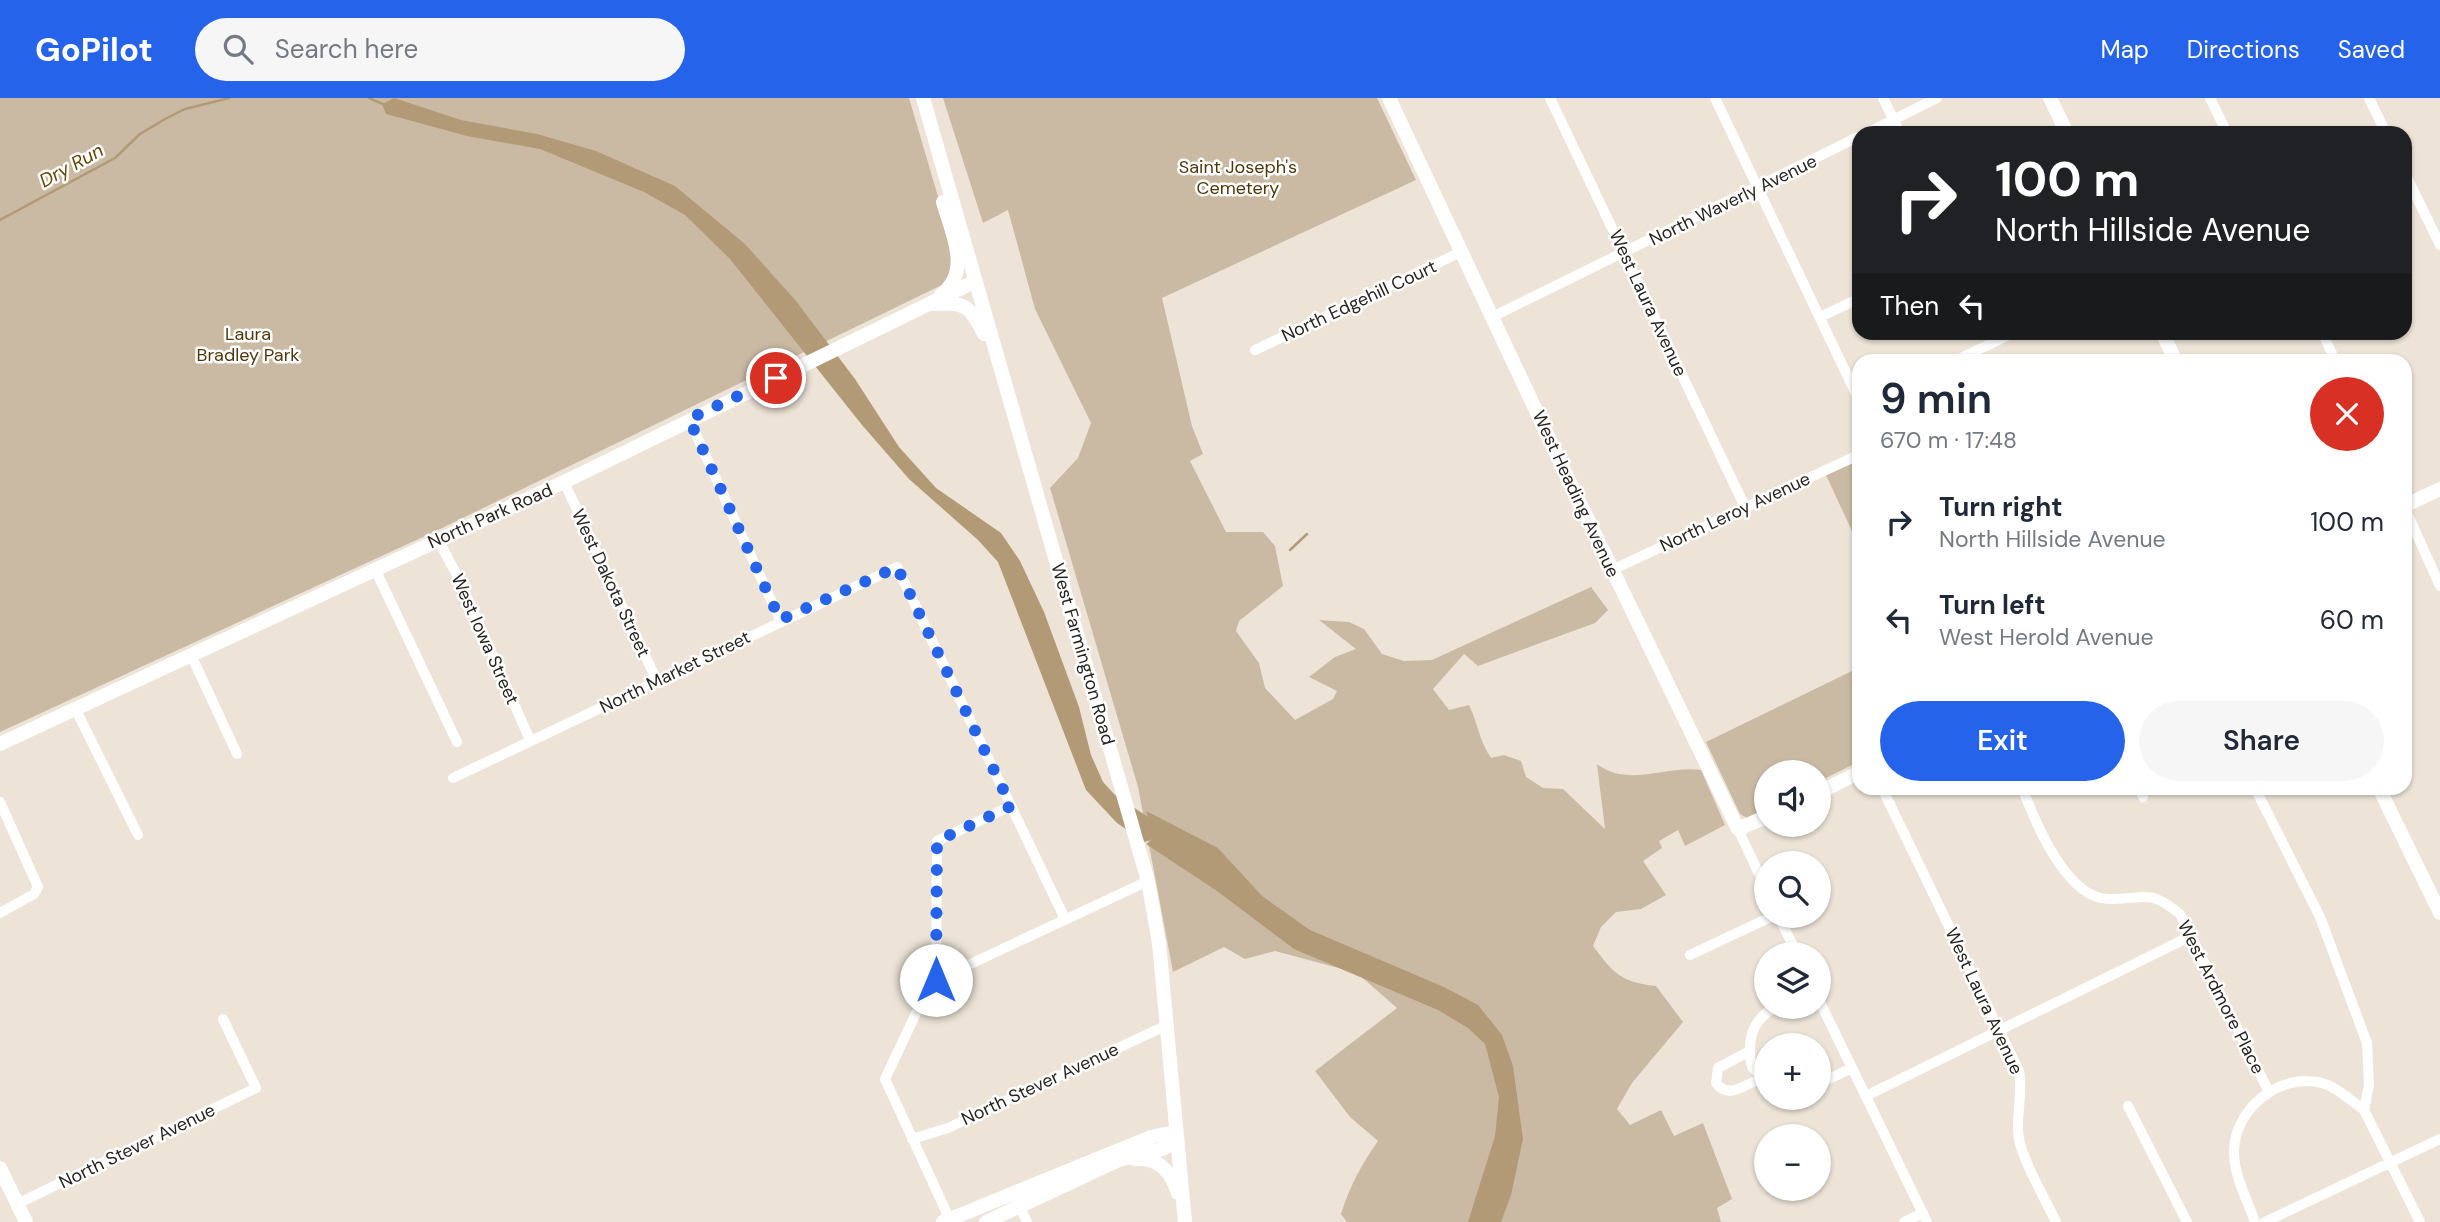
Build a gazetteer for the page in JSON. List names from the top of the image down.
{
  "streets": {
    "street": [
      "North Waverly Avenue",
      "North Edgehill Court",
      "West Laura Avenue",
      "West Heading Avenue",
      "North Leroy Avenue",
      "North Park Road",
      "West Dakota Street",
      "West Iowa Street",
      "West Farmington Road",
      "North Market Street",
      "West Ardmore Place",
      "North Stever Avenue"
    ]
  },
  "crossings": [
    ["North Waverly Avenue", "West Laura Avenue"],
    ["North Waverly Avenue", "West Heading Avenue"],
    ["North Edgehill Court", "West Heading Avenue"],
    ["West Laura Avenue", "North Leroy Avenue"],
    ["West Heading Avenue", "North Leroy Avenue"],
    ["North Park Road", "West Dakota Street"],
    ["North Park Road", "West Iowa Street"],
    ["North Park Road", "West Farmington Road"],
    ["West Dakota Street", "North Market Street"],
    ["West Iowa Street", "North Market Street"],
    ["West Farmington Road", "North Stever Avenue"]
  ],
  "water": ["Dry Run"],
  "parks": ["Saint Joseph's Cemetery", "Laura Bradley Park"],
  "page": {
    "header": "GoPilot",
    "search": "Search here",
    "nav": ["Map", "Directions", "Saved"],
    "turn": ["100 m", "North Hillside Avenue"],
    "then": "Then",
    "heading": ["9 min", "670 m · 17:48"],
    "list": [
      {
        "name": "Turn right",
        "note": "North Hillside Avenue",
        "value": "100 m"
      },
      {
        "name": "Turn left",
        "note": "West Herold Avenue",
        "value": "60 m"
      }
    ],
    "buttons": ["Exit", "Share"],
    "map_buttons": ["+", "−"]
  }
}
